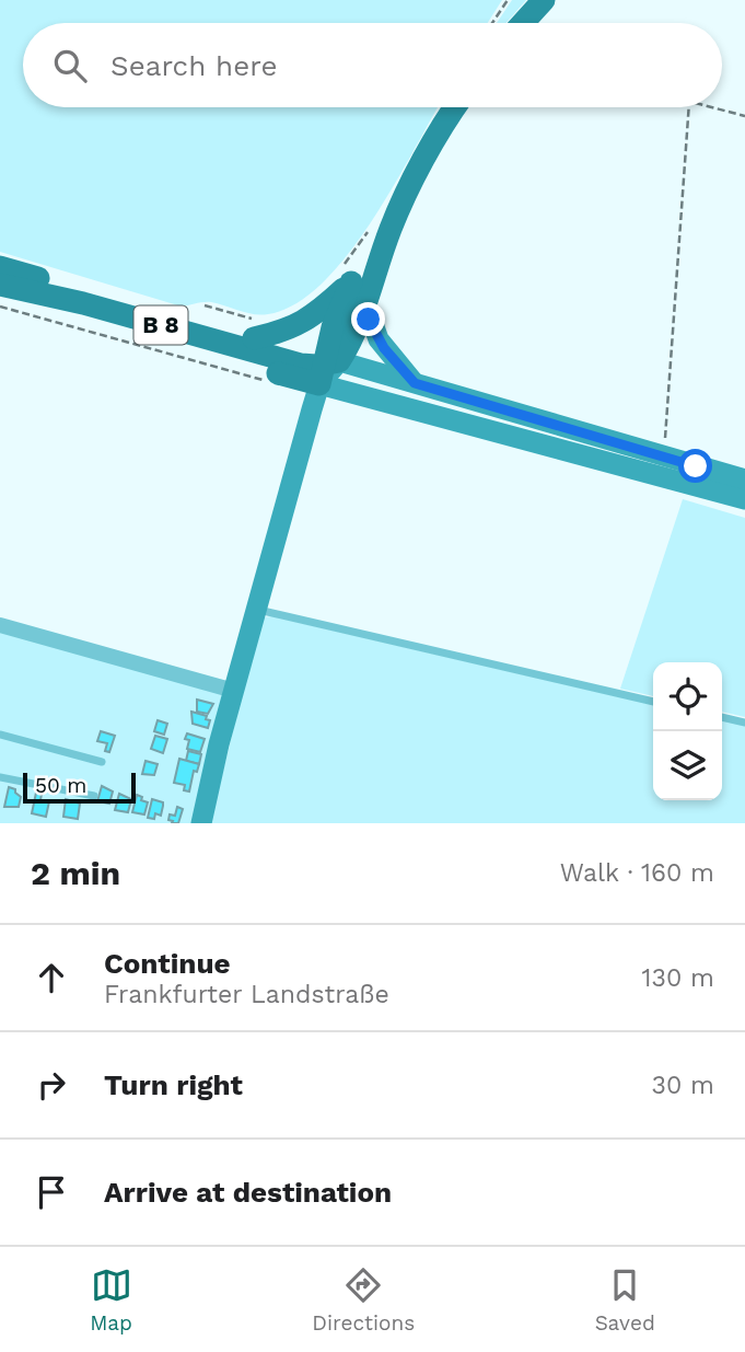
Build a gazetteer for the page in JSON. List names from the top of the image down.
{
  "streets": {
    "main road": ["B 8"]
  },
  "scale_bar": "50 m",
  "page": {
    "search": "Search here",
    "scale": "50 m",
    "heading": ["2 min", "Walk · 160 m"],
    "list": [
      ["Continue", "Frankfurter Landstraße", "130 m"],
      ["Turn right", "30 m"],
      "Arrive at destination"
    ],
    "nav": ["Map", "Directions", "Saved"]
  }
}
